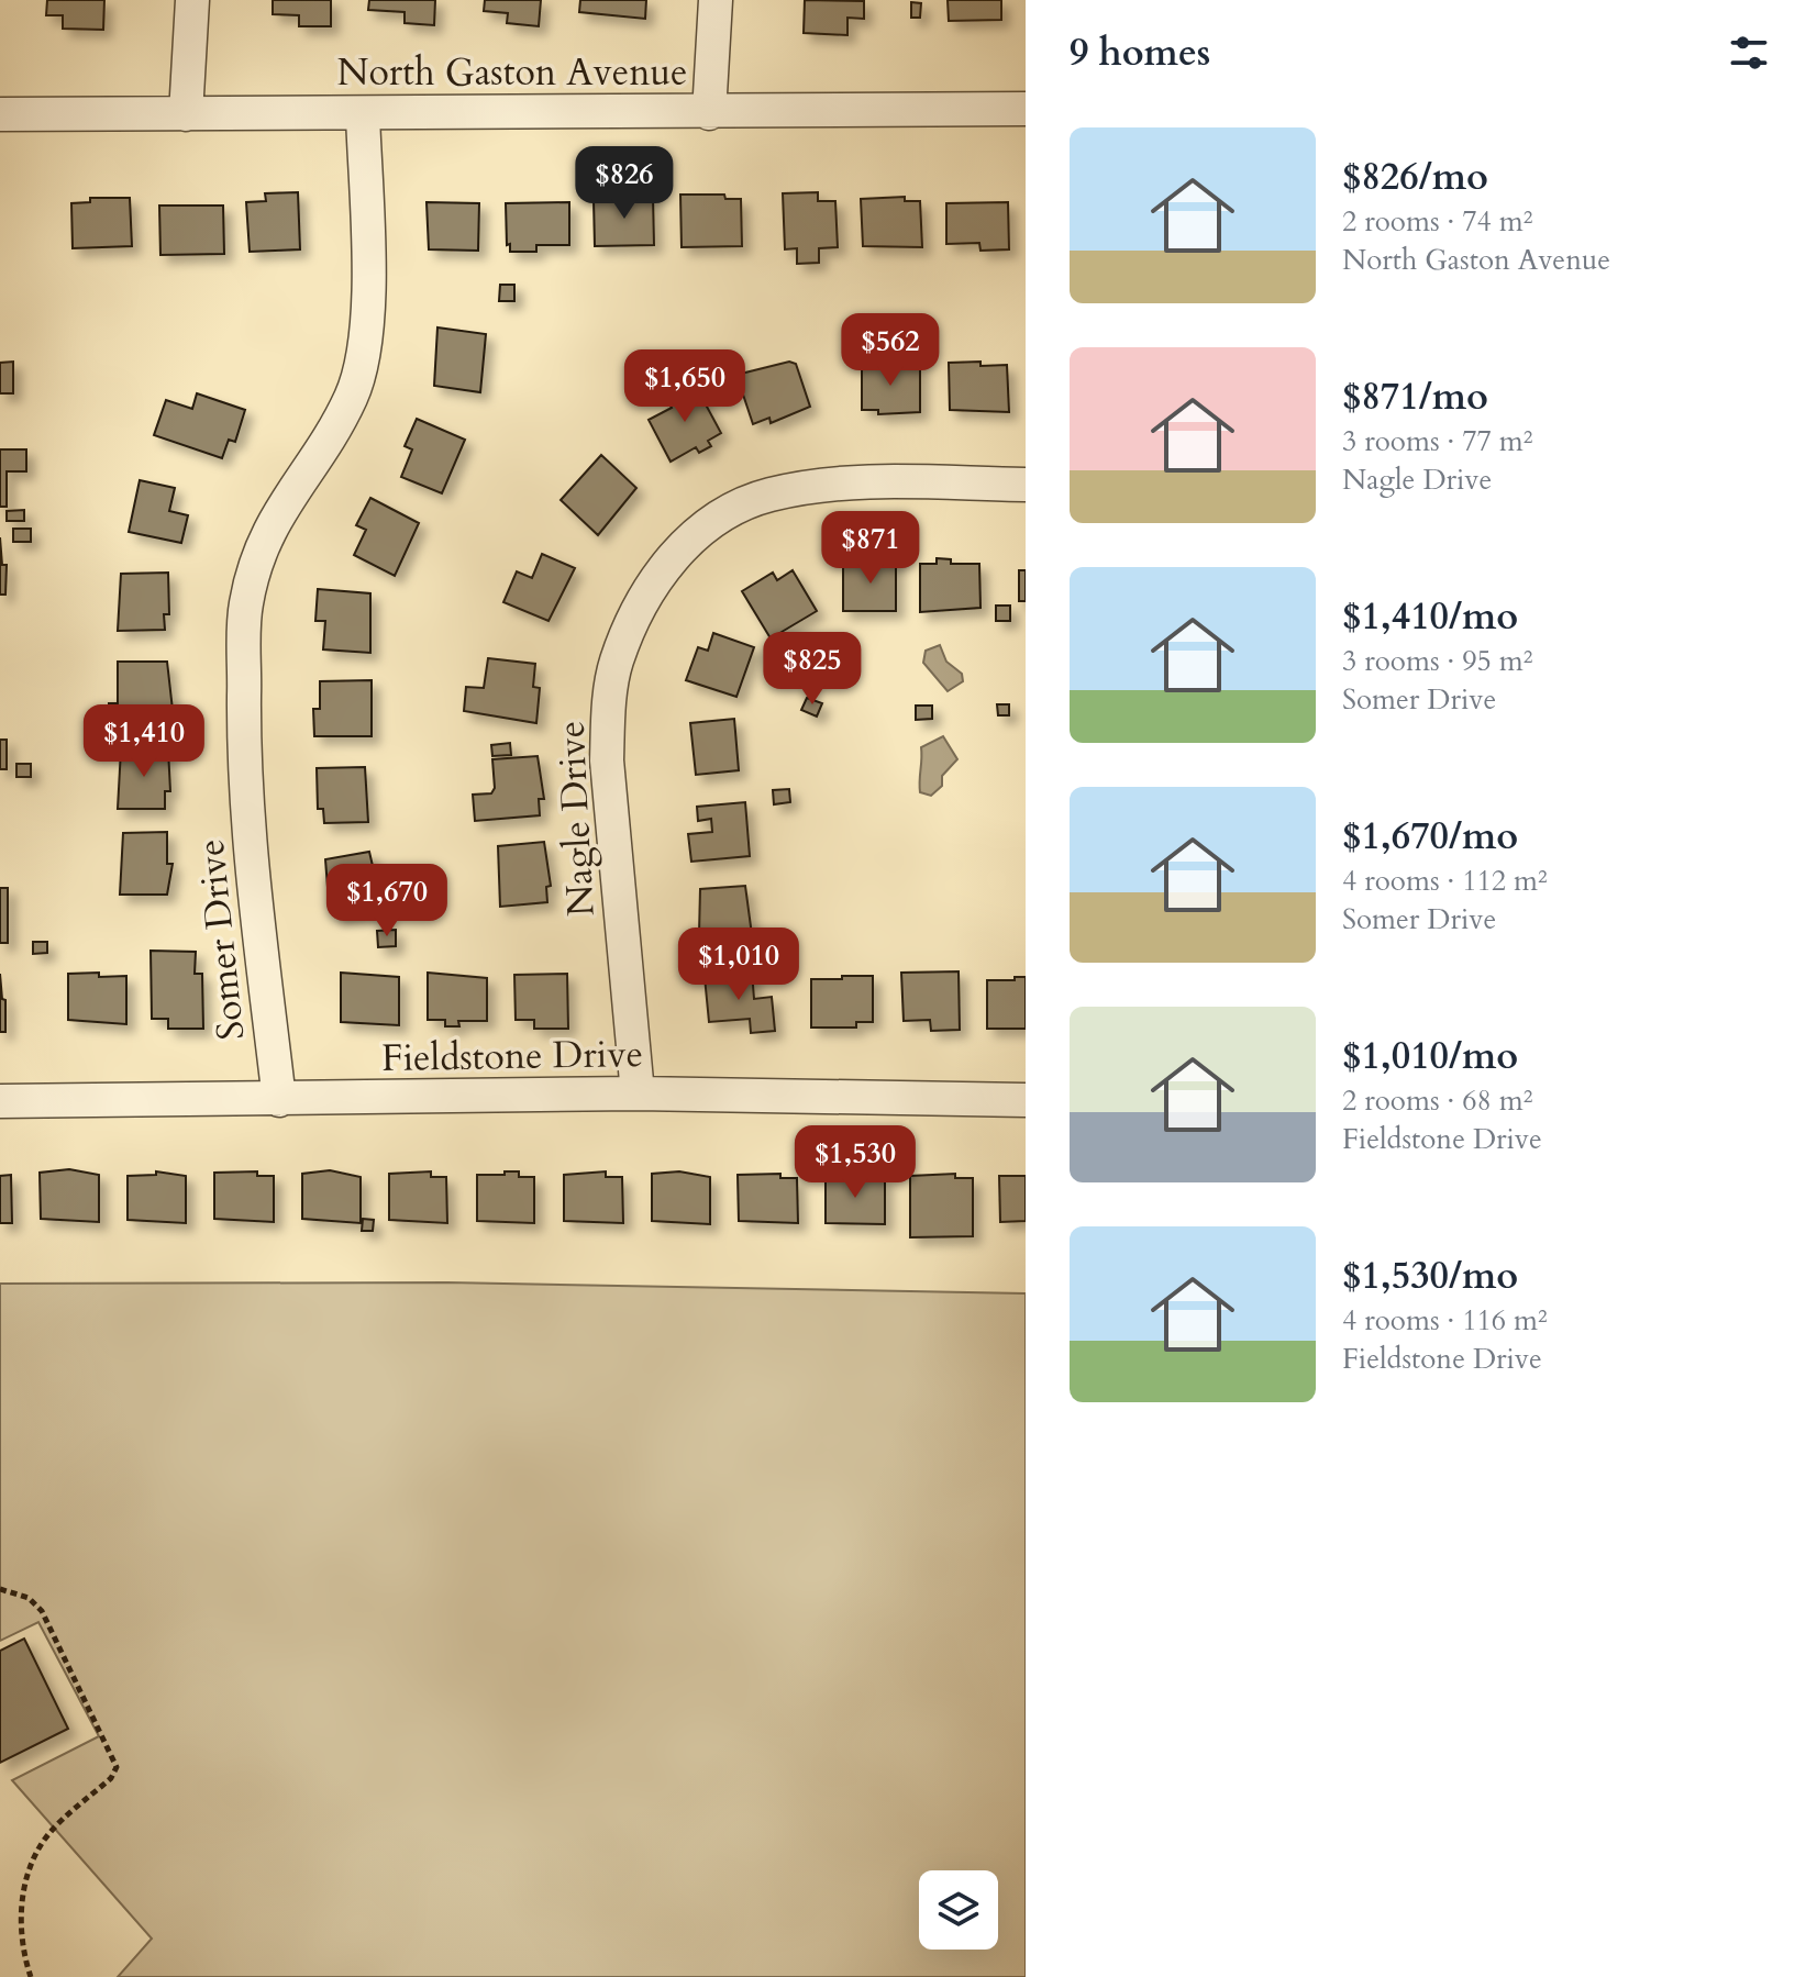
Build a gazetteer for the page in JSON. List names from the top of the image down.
{
  "streets": {
    "street": [
      "North Gaston Avenue",
      "Nagle Drive",
      "Somer Drive",
      "Fieldstone Drive"
    ]
  },
  "crossings": [
    ["North Gaston Avenue", "Somer Drive"],
    ["Nagle Drive", "Fieldstone Drive"],
    ["Somer Drive", "Fieldstone Drive"]
  ],
  "page": {
    "heading": "9 homes",
    "list": [
      {
        "name": "$826/mo",
        "note": "2 rooms · 74 m² · North Gaston Avenue"
      },
      {
        "name": "$871/mo",
        "note": "3 rooms · 77 m² · Nagle Drive"
      },
      {
        "name": "$1,410/mo",
        "note": "3 rooms · 95 m² · Somer Drive"
      },
      {
        "name": "$1,670/mo",
        "note": "4 rooms · 112 m² · Somer Drive"
      },
      {
        "name": "$1,010/mo",
        "note": "2 rooms · 68 m² · Fieldstone Drive"
      },
      {
        "name": "$1,530/mo",
        "note": "4 rooms · 116 m² · Fieldstone Drive"
      }
    ],
    "price": [
      "$826",
      "$562",
      "$1,650",
      "$871",
      "$825",
      "$1,410",
      "$1,670",
      "$1,010",
      "$1,530"
    ]
  }
}
